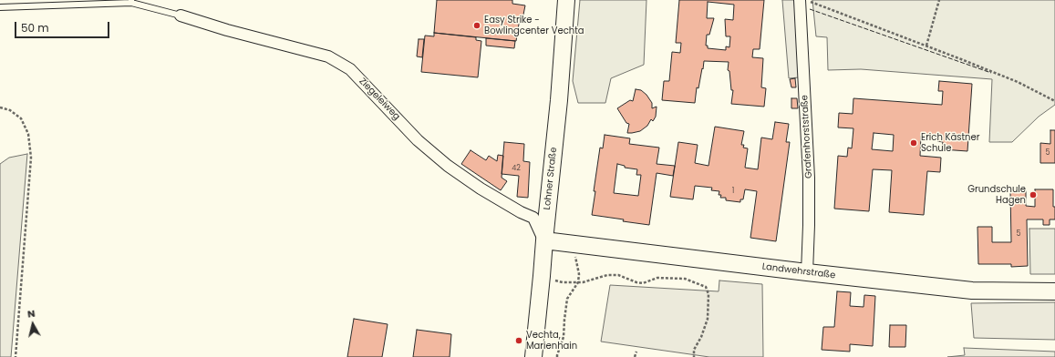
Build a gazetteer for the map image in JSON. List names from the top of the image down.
{
  "streets": {
    "street": [
      "Ziegeleiweg",
      "Grafenhorststraße",
      "Lohner Straße",
      "Landwehrstraße"
    ]
  },
  "crossings": [
    ["Ziegeleiweg", "Lohner Straße"],
    ["Ziegeleiweg", "Landwehrstraße"],
    ["Grafenhorststraße", "Landwehrstraße"],
    ["Lohner Straße", "Landwehrstraße"]
  ],
  "places": [
    "Easy Strike - Bowlingcenter Vechta",
    "Erich Kästner Schule",
    "Grundschule Hagen",
    "Vechta, Marienhain"
  ],
  "house_numbers": [
    "5",
    "42",
    "1",
    "5"
  ],
  "scale_bar": "50 m",
  "north": "top"
}
